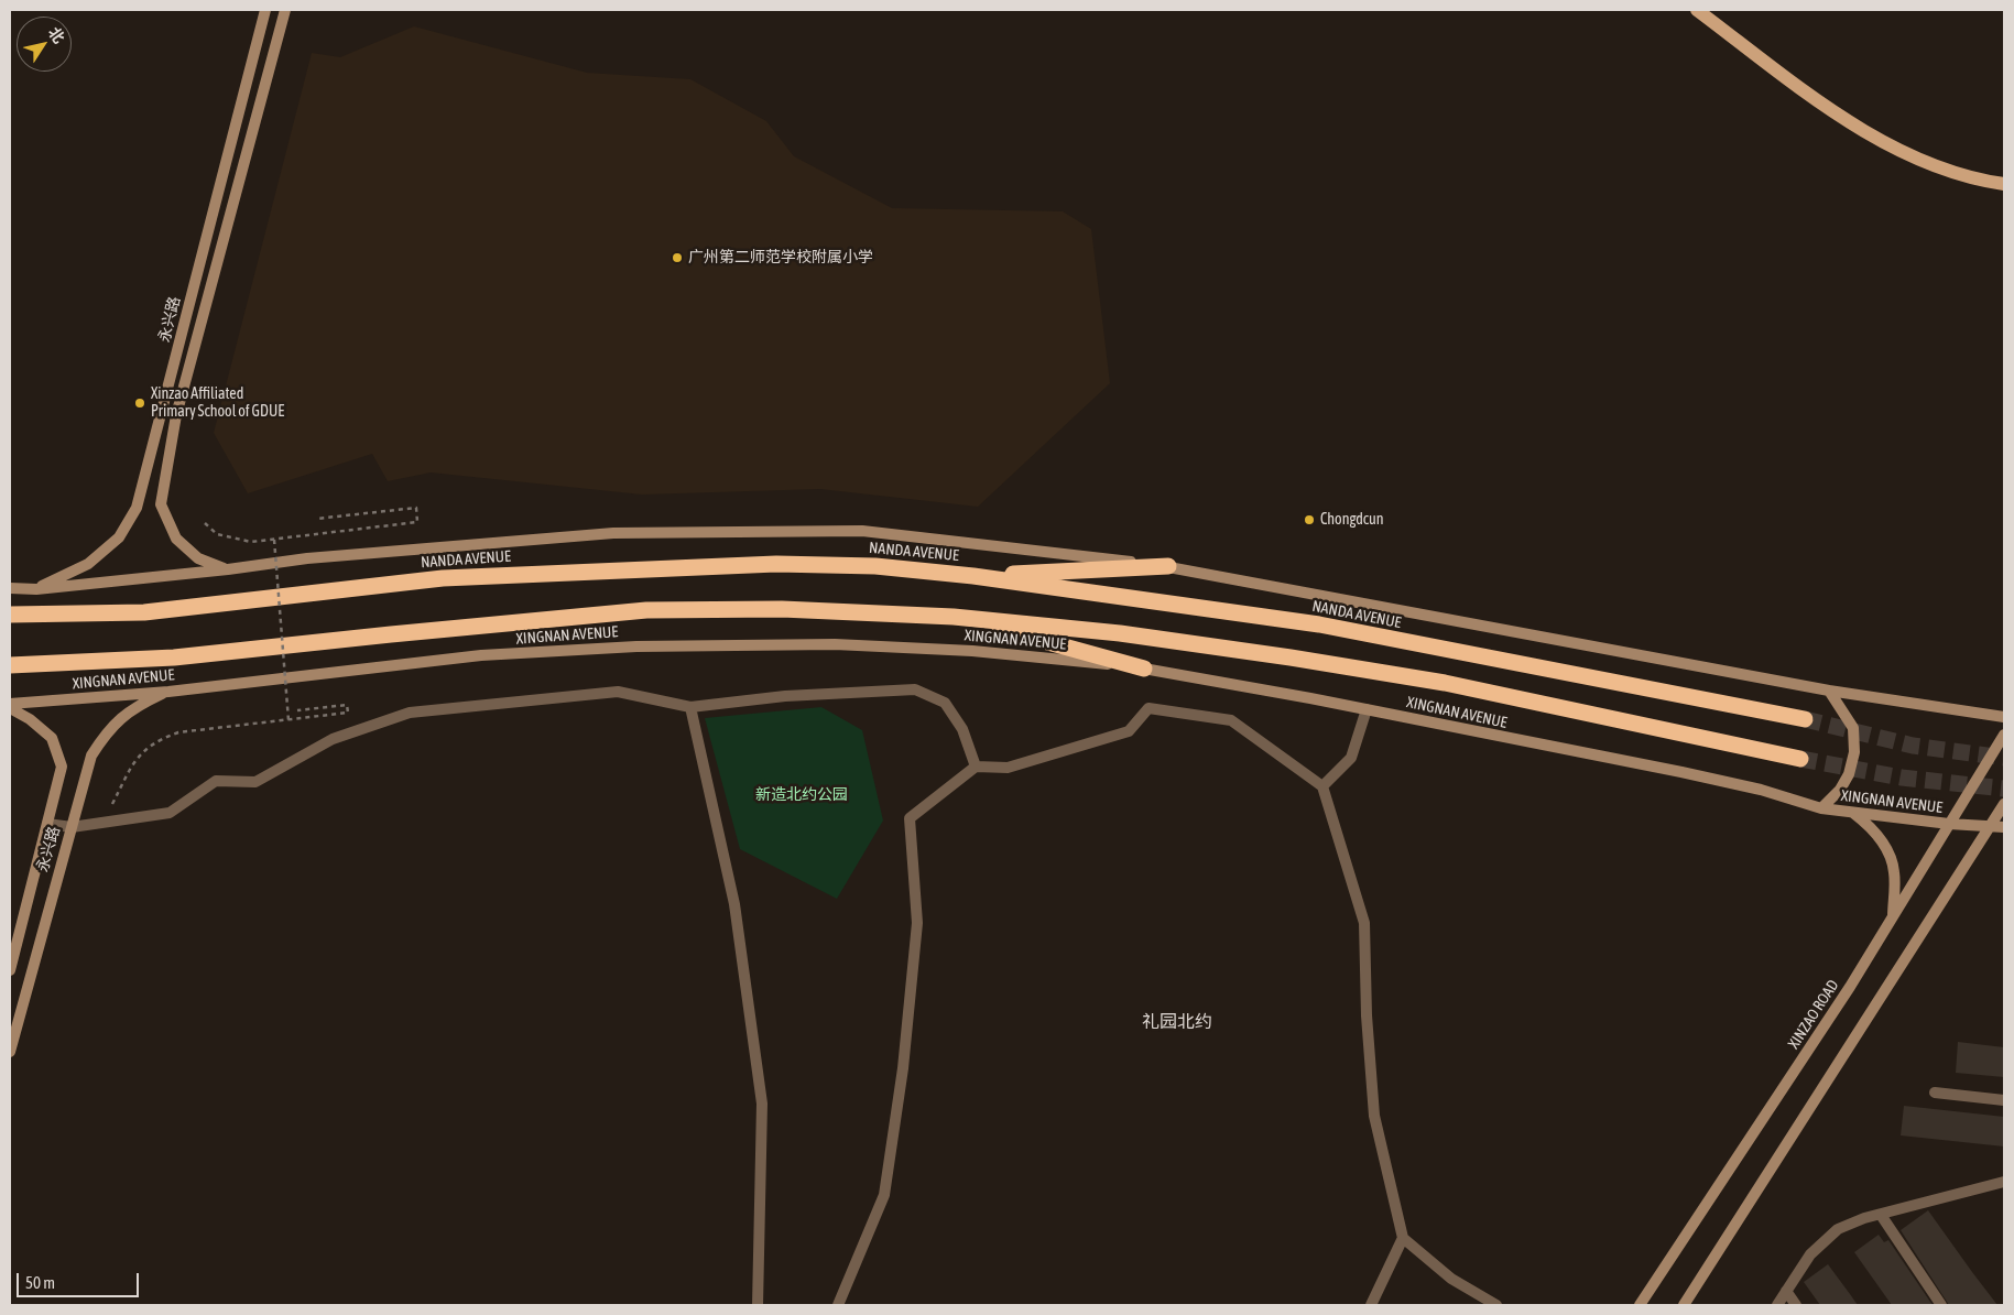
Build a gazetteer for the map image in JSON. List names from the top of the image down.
{
  "streets": {
    "highway": ["NANDA AVENUE"],
    "main road": ["永兴路", "XINGNAN AVENUE", "XINZAO ROAD"]
  },
  "crossings": [
    ["永兴路", "XINGNAN AVENUE"],
    ["XINGNAN AVENUE", "XINZAO ROAD"]
  ],
  "districts": ["礼园北约"],
  "parks": ["新造北约公园"],
  "places": ["广州第二师范学校附属小学", "Xinzao Affiliated Primary School of GDUE", "Chongdcun"],
  "scale_bar": "50 m",
  "north": "top right"
}
